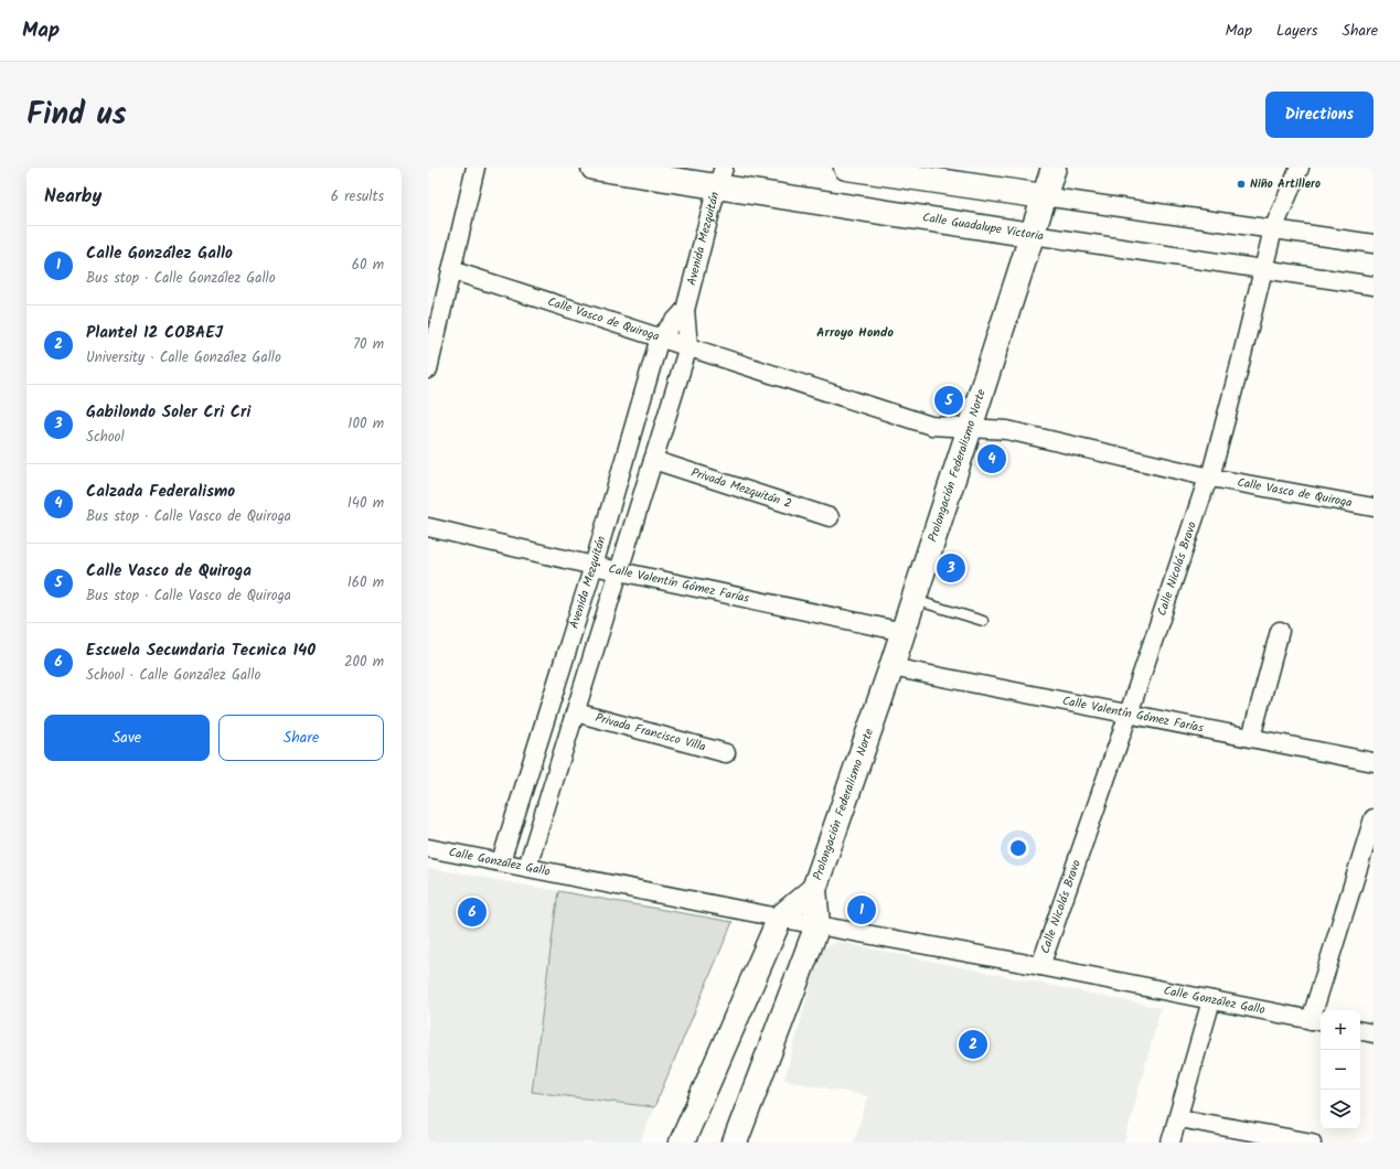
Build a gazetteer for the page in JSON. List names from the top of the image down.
{
  "streets": {
    "main road": ["Calle Guadalupe Victoria", "Prolongación Federalismo Norte"],
    "street": [
      "Avenida Mezquitán",
      "Calle Vasco de Quiroga",
      "Privada Mezquitán 2",
      "Calle Nicolás Bravo",
      "Calle Valentín Gómez Farías",
      "Privada Francisco Villa",
      "Calle González Gallo"
    ]
  },
  "crossings": [
    ["Calle Guadalupe Victoria", "Avenida Mezquitán"],
    ["Calle Guadalupe Victoria", "Prolongación Federalismo Norte"],
    ["Calle Guadalupe Victoria", "Calle Nicolás Bravo"],
    ["Avenida Mezquitán", "Calle Vasco de Quiroga"],
    ["Avenida Mezquitán", "Privada Mezquitán 2"],
    ["Avenida Mezquitán", "Calle Valentín Gómez Farías"],
    ["Avenida Mezquitán", "Privada Francisco Villa"],
    ["Avenida Mezquitán", "Calle González Gallo"],
    ["Calle Vasco de Quiroga", "Prolongación Federalismo Norte"],
    ["Calle Vasco de Quiroga", "Calle Nicolás Bravo"],
    ["Prolongación Federalismo Norte", "Calle Valentín Gómez Farías"],
    ["Prolongación Federalismo Norte", "Calle González Gallo"],
    ["Calle Nicolás Bravo", "Calle Valentín Gómez Farías"],
    ["Calle Nicolás Bravo", "Calle González Gallo"]
  ],
  "districts": ["Arroyo Hondo"],
  "places": ["Niño Artillero"],
  "page": {
    "header": "Map",
    "nav": ["Map", "Layers", "Share"],
    "title": "Find us",
    "buttons": [
      "Directions",
      ["Save", "Share"]
    ],
    "heading": ["Nearby", "6 results"],
    "list": [
      {
        "mark": "1",
        "name": "Calle González Gallo",
        "note": "Bus stop · Calle González Gallo",
        "value": "60 m"
      },
      {
        "mark": "2",
        "name": "Plantel 12 COBAEJ",
        "note": "University · Calle González Gallo",
        "value": "70 m"
      },
      {
        "mark": "3",
        "name": "Gabilondo Soler Cri Cri",
        "note": "School",
        "value": "100 m"
      },
      {
        "mark": "4",
        "name": "Calzada Federalismo",
        "note": "Bus stop · Calle Vasco de Quiroga",
        "value": "140 m"
      },
      {
        "mark": "5",
        "name": "Calle Vasco de Quiroga",
        "note": "Bus stop · Calle Vasco de Quiroga",
        "value": "160 m"
      },
      {
        "mark": "6",
        "name": "Escuela Secundaria Tecnica 140",
        "note": "School · Calle González Gallo",
        "value": "200 m"
      }
    ],
    "pins": [
      "5",
      "4",
      "3",
      "1",
      "6",
      "2"
    ],
    "map_buttons": ["+", "−"]
  }
}
